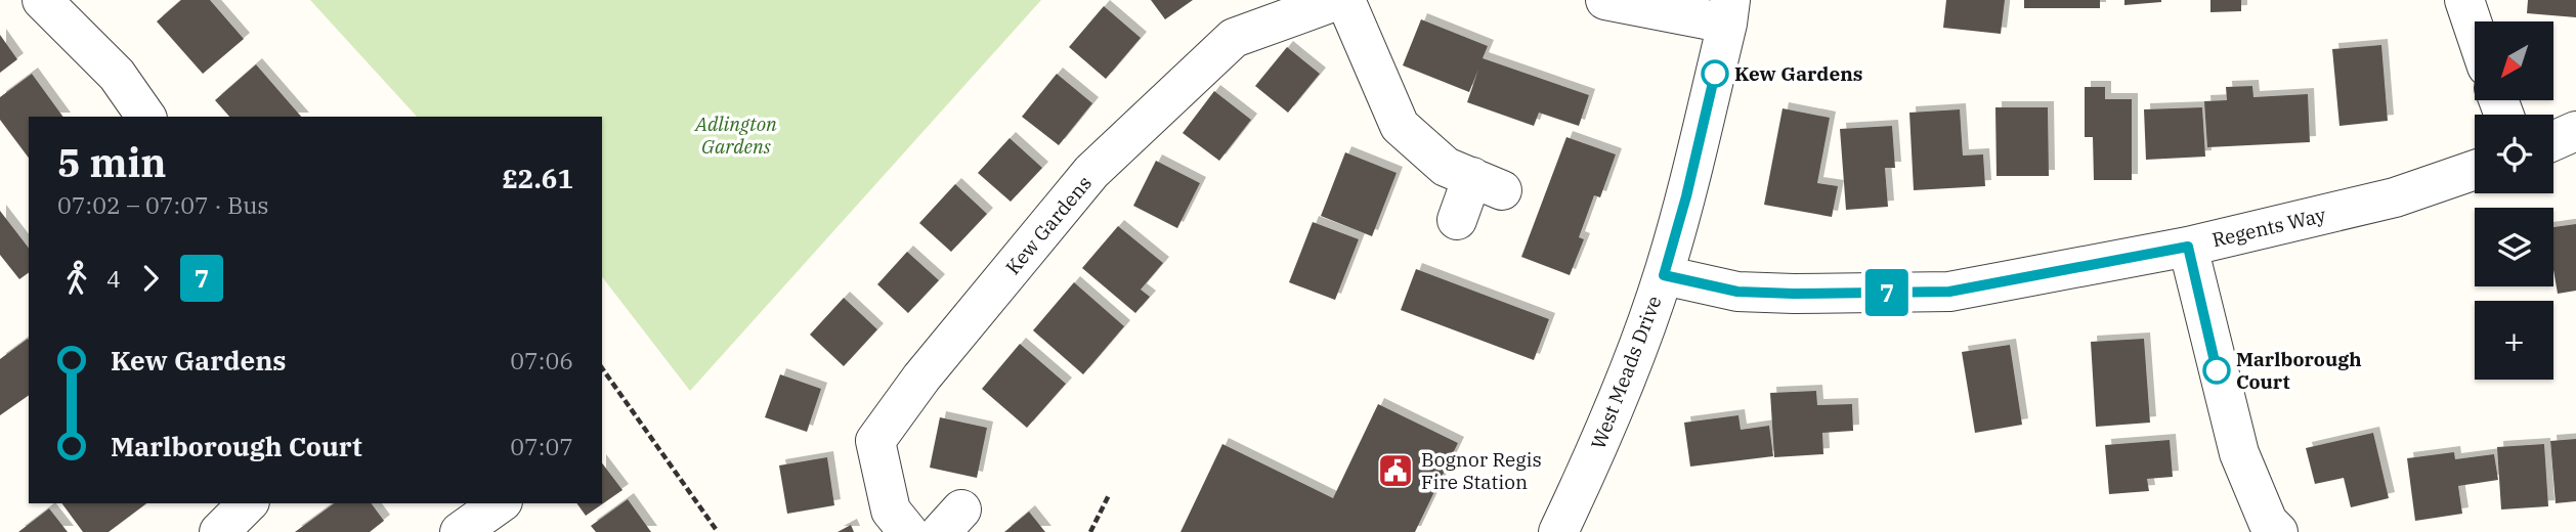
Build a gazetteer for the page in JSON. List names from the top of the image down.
{
  "streets": {
    "street": ["Kew Gardens", "Regents Way", "West Meads Drive"]
  },
  "crossings": [
    ["Regents Way", "West Meads Drive"]
  ],
  "parks": ["Adlington Gardens"],
  "places": {
    "other": ["Kew Gardens", "Marlborough Court"],
    "public building": ["Bognor Regis Fire Station"]
  },
  "lines": ["bus line 7"],
  "north": "bottom left",
  "page": {
    "on_map": "7",
    "map_buttons": "+",
    "heading": ["5 min", "07:02 – 07:07 · Bus", "£2.61"],
    "legs": ["4", "7"],
    "list": [
      {
        "name": "Kew Gardens",
        "value": "07:06"
      },
      {
        "name": "Marlborough Court",
        "value": "07:07"
      }
    ]
  }
}
